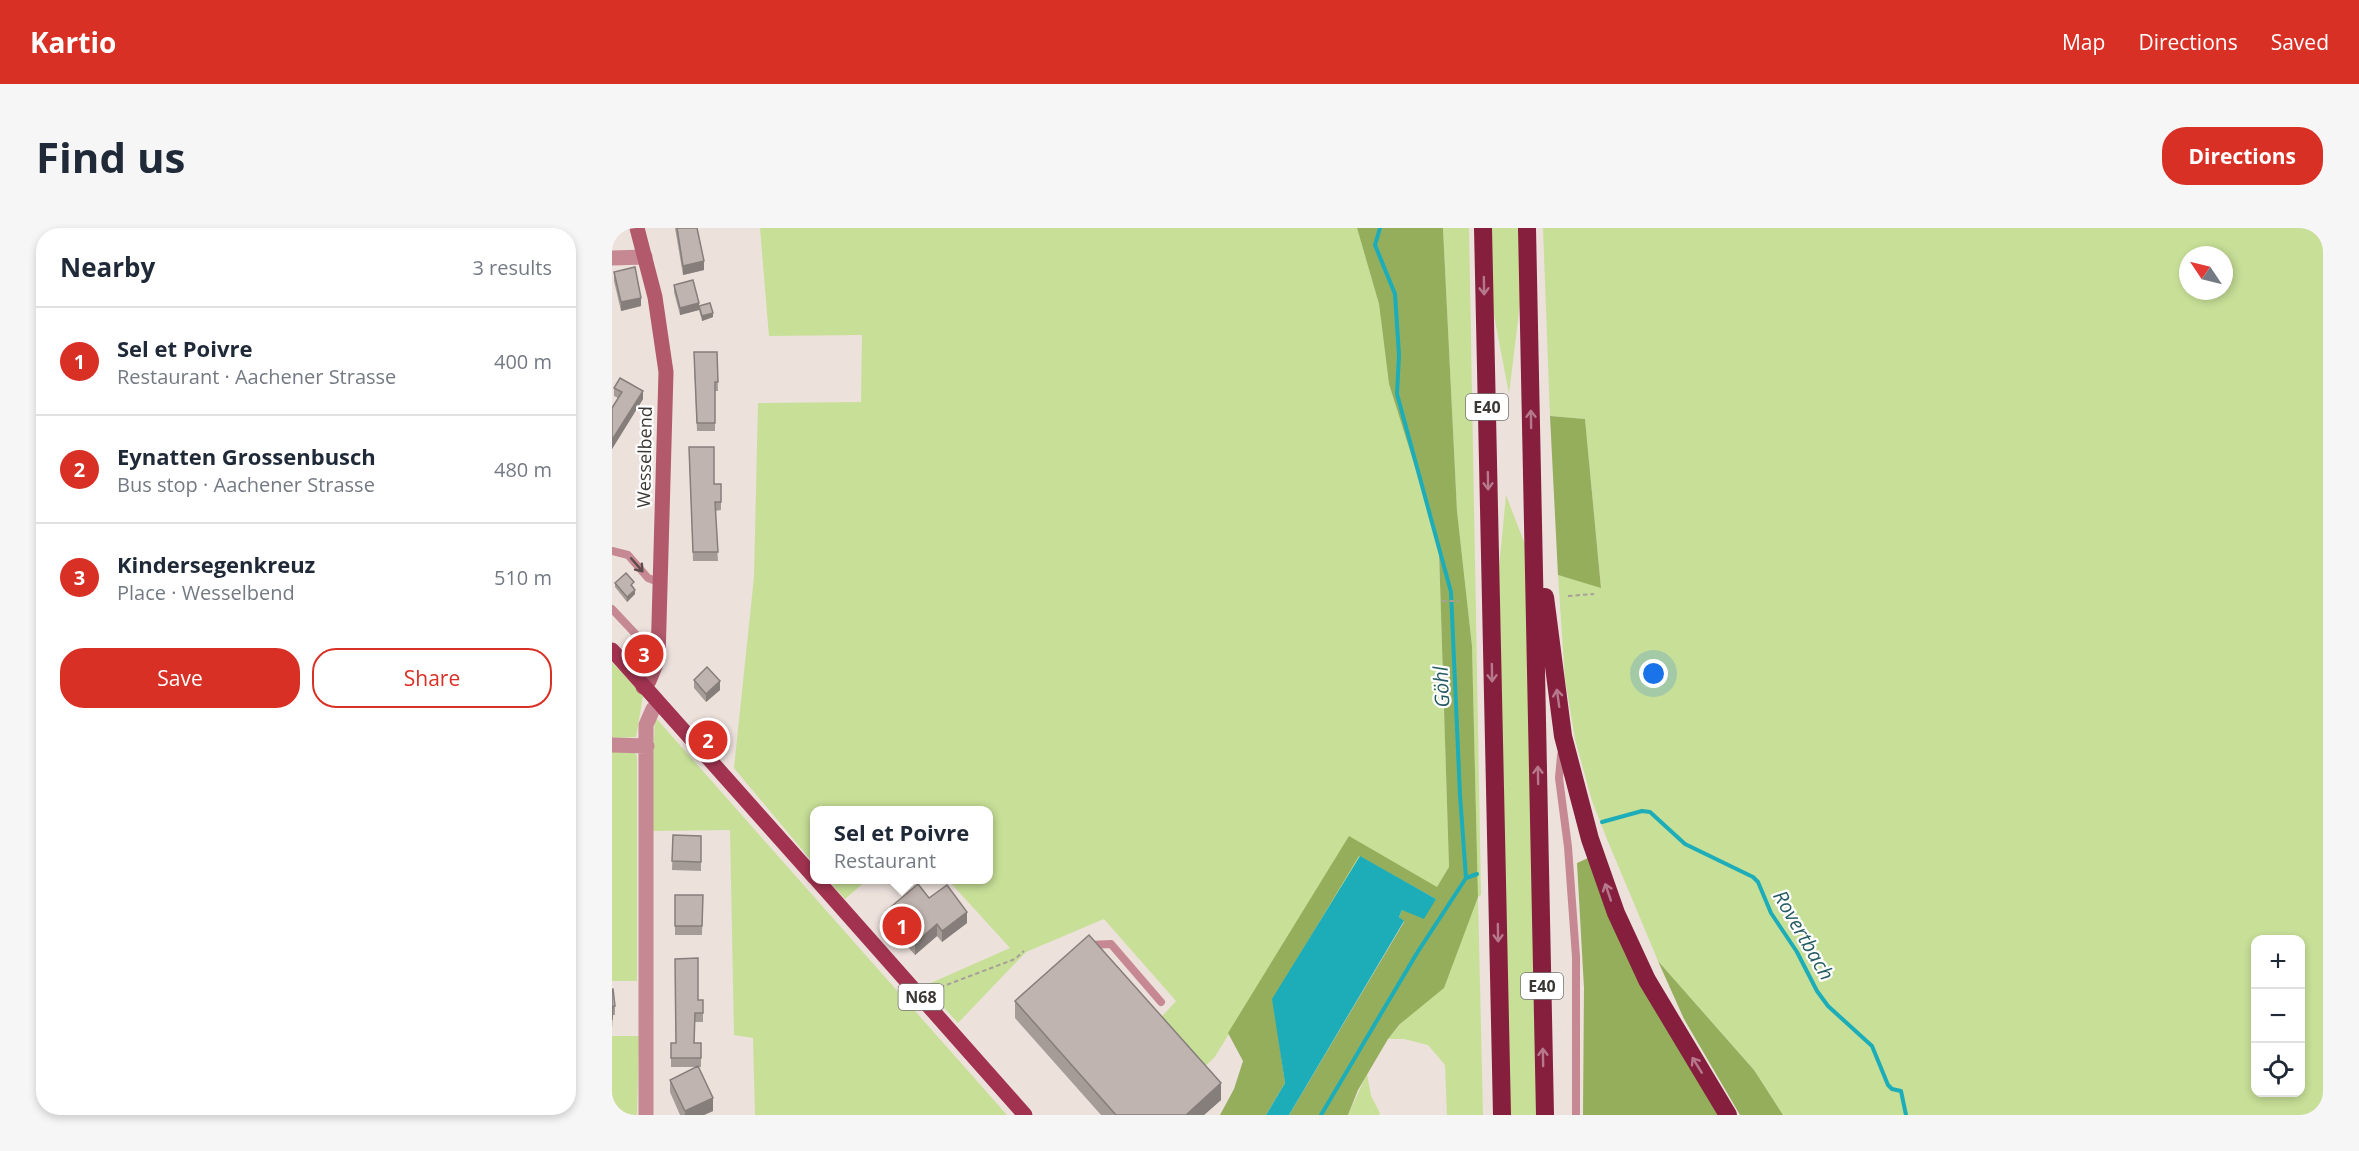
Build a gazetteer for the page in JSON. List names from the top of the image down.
{
  "streets": {
    "highway": ["E40"],
    "main road": ["N68"],
    "street": ["Wesselbend"]
  },
  "crossings": [
    ["Wesselbend", "N68"]
  ],
  "water": ["Göhl", "Rovertbach"],
  "north": "top left",
  "page": {
    "header": "Kartio",
    "nav": ["Map", "Directions", "Saved"],
    "buttons": [
      "Directions",
      ["Save", "Share"]
    ],
    "title": "Find us",
    "heading": ["Nearby", "3 results"],
    "list": [
      {
        "mark": "1",
        "name": "Sel et Poivre",
        "note": "Restaurant · Aachener Strasse",
        "value": "400 m"
      },
      {
        "mark": "2",
        "name": "Eynatten Grossenbusch",
        "note": "Bus stop · Aachener Strasse",
        "value": "480 m"
      },
      {
        "mark": "3",
        "name": "Kindersegenkreuz",
        "note": "Place · Wesselbend",
        "value": "510 m"
      }
    ],
    "pins": ["3", "2", "1"],
    "popup": ["Sel et Poivre", "Restaurant"],
    "map_buttons": ["+", "−"]
  }
}
